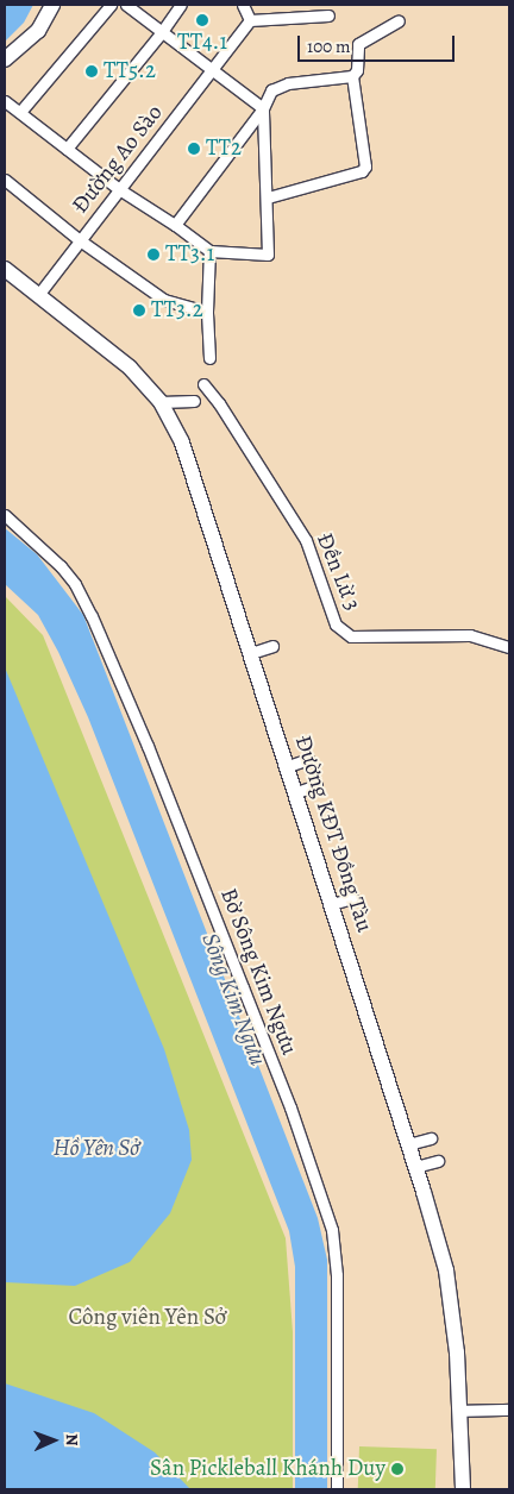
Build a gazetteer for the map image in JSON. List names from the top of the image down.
{
  "streets": {
    "main road": ["Đường KĐT Đồng Tàu"],
    "street": ["Đường Ao Sào", "Đền Lừ 3", "Bờ Sông Kim Ngưu"]
  },
  "crossings": [
    ["Đường Ao Sào", "Đường KĐT Đồng Tàu"]
  ],
  "water": ["Sông Kim Ngưu", "Hồ Yên Sở"],
  "parks": ["Công viên Yên Sở"],
  "places": [
    "TT4.1",
    "TT5.2",
    "TT2",
    "TT3.1",
    "TT3.2",
    "Sân Pickleball Khánh Duy"
  ],
  "scale_bar": "100 m",
  "north": "right"
}
